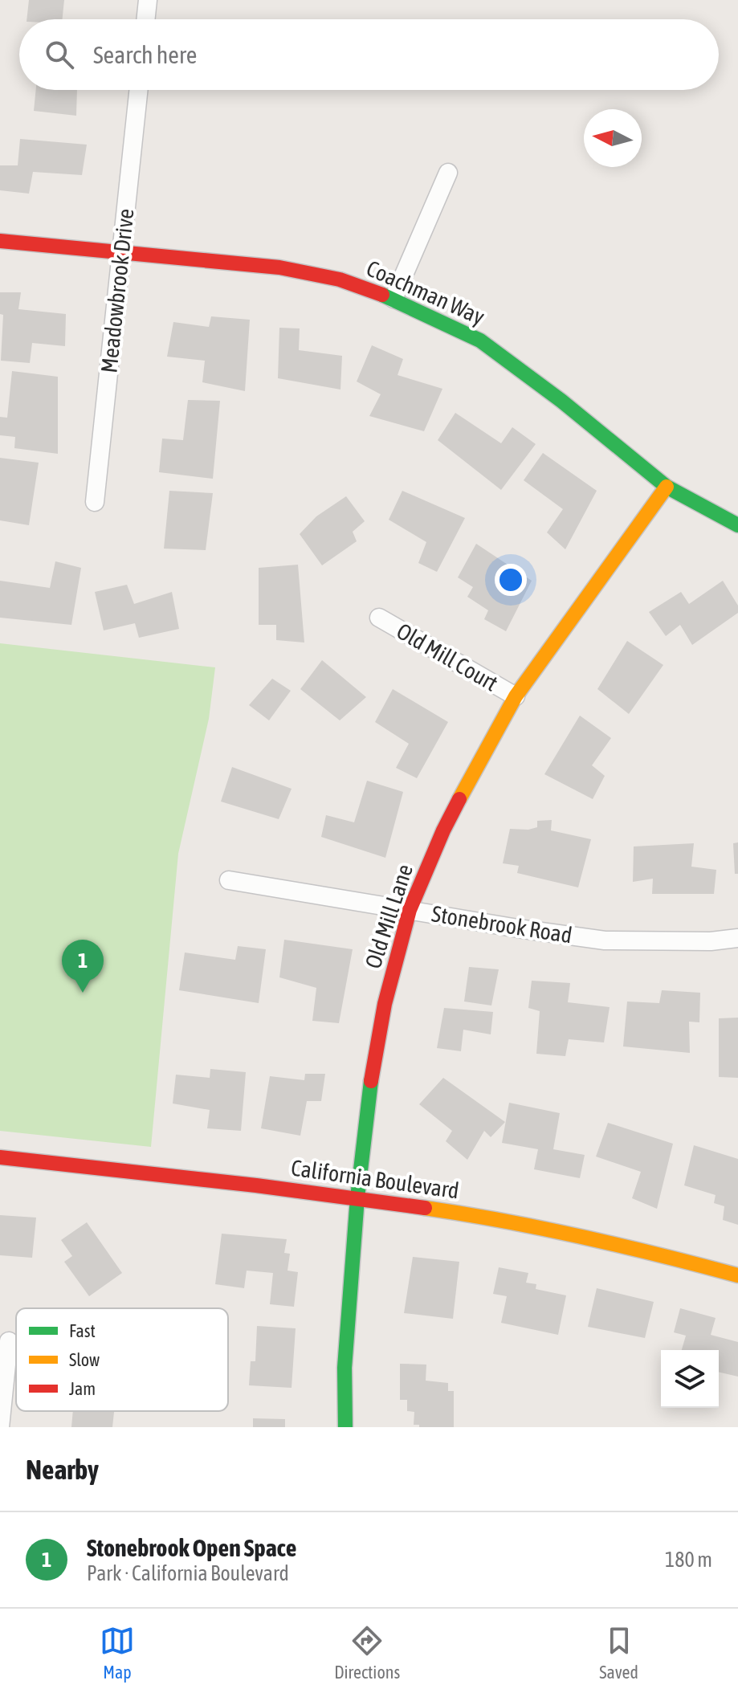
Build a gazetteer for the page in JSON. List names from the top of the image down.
{
  "streets": {
    "street": [
      "Meadowbrook Drive",
      "Coachman Way",
      "Old Mill Court",
      "Old Mill Lane",
      "Stonebrook Road",
      "California Boulevard"
    ]
  },
  "crossings": [
    ["Meadowbrook Drive", "Coachman Way"],
    ["Coachman Way", "Old Mill Lane"],
    ["Old Mill Court", "Old Mill Lane"],
    ["Old Mill Lane", "Stonebrook Road"],
    ["Old Mill Lane", "California Boulevard"]
  ],
  "legend": ["Fast", "Slow", "Jam"],
  "north": "left",
  "page": {
    "search": "Search here",
    "pins": "1",
    "heading": "Nearby",
    "list": [
      {
        "mark": "1",
        "name": "Stonebrook Open Space",
        "note": "Park · California Boulevard",
        "value": "180 m"
      }
    ],
    "nav": ["Map", "Directions", "Saved"]
  }
}
